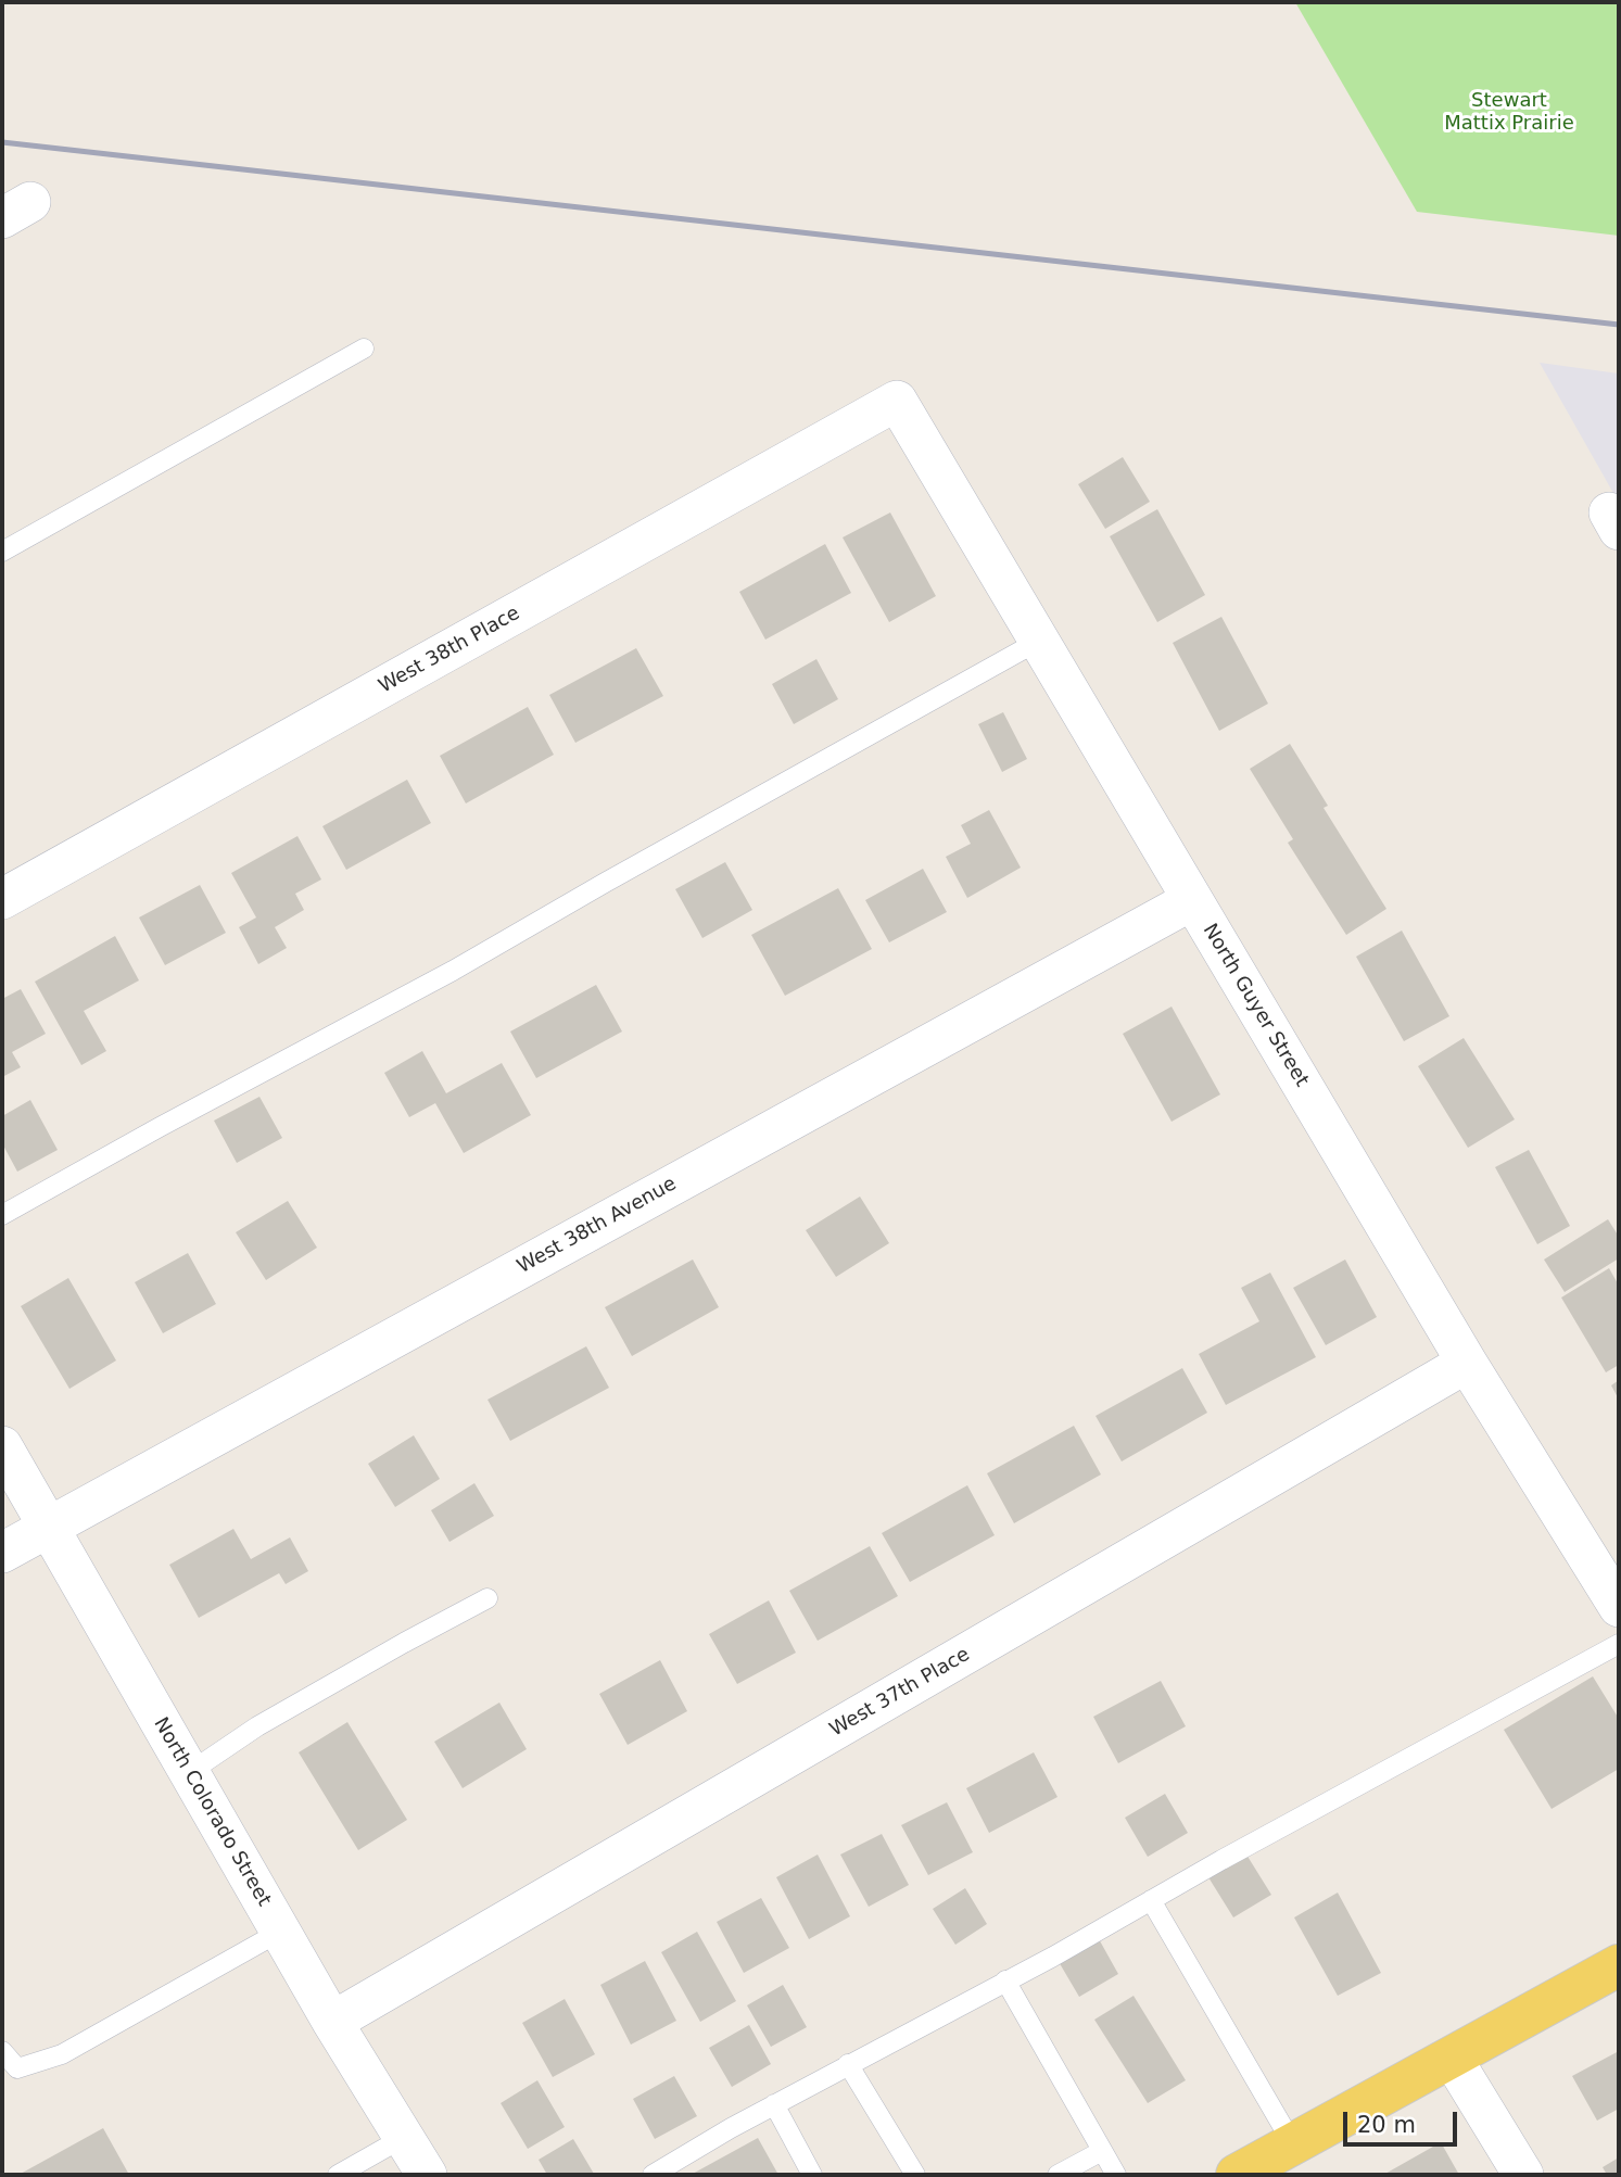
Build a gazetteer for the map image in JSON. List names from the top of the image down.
{
  "streets": {
    "street": [
      "West 38th Place",
      "North Guyer Street",
      "West 38th Avenue",
      "West 37th Place",
      "North Colorado Street"
    ]
  },
  "crossings": [
    ["West 38th Place", "North Guyer Street"],
    ["North Guyer Street", "West 38th Avenue"],
    ["North Guyer Street", "West 37th Place"],
    ["West 38th Avenue", "North Colorado Street"],
    ["West 37th Place", "North Colorado Street"]
  ],
  "parks": ["Stewart Mattix Prairie"],
  "scale_bar": "20 m"
}
